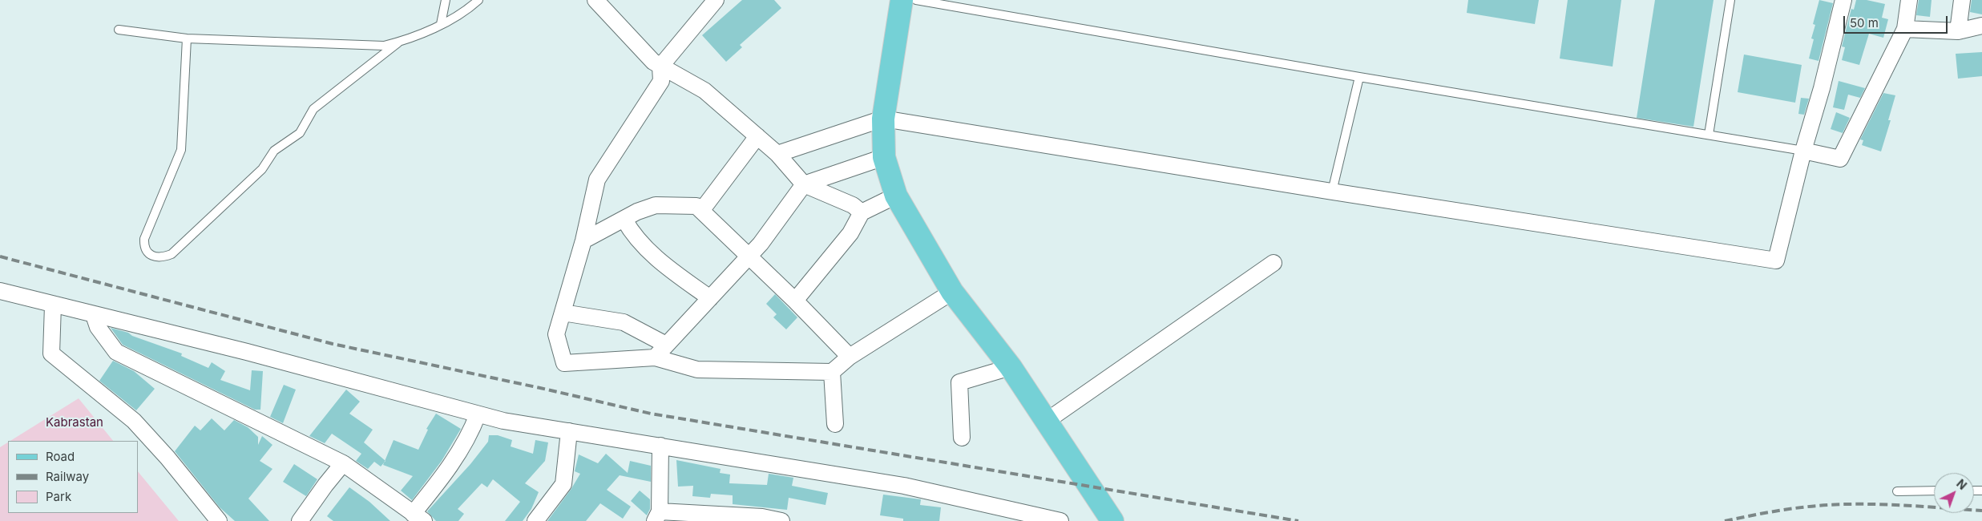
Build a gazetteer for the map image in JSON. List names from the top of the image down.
{
  "parks": ["Kabrastan"],
  "legend": ["Road", "Railway", "Park"],
  "scale_bar": "50 m",
  "north": "top right"
}
